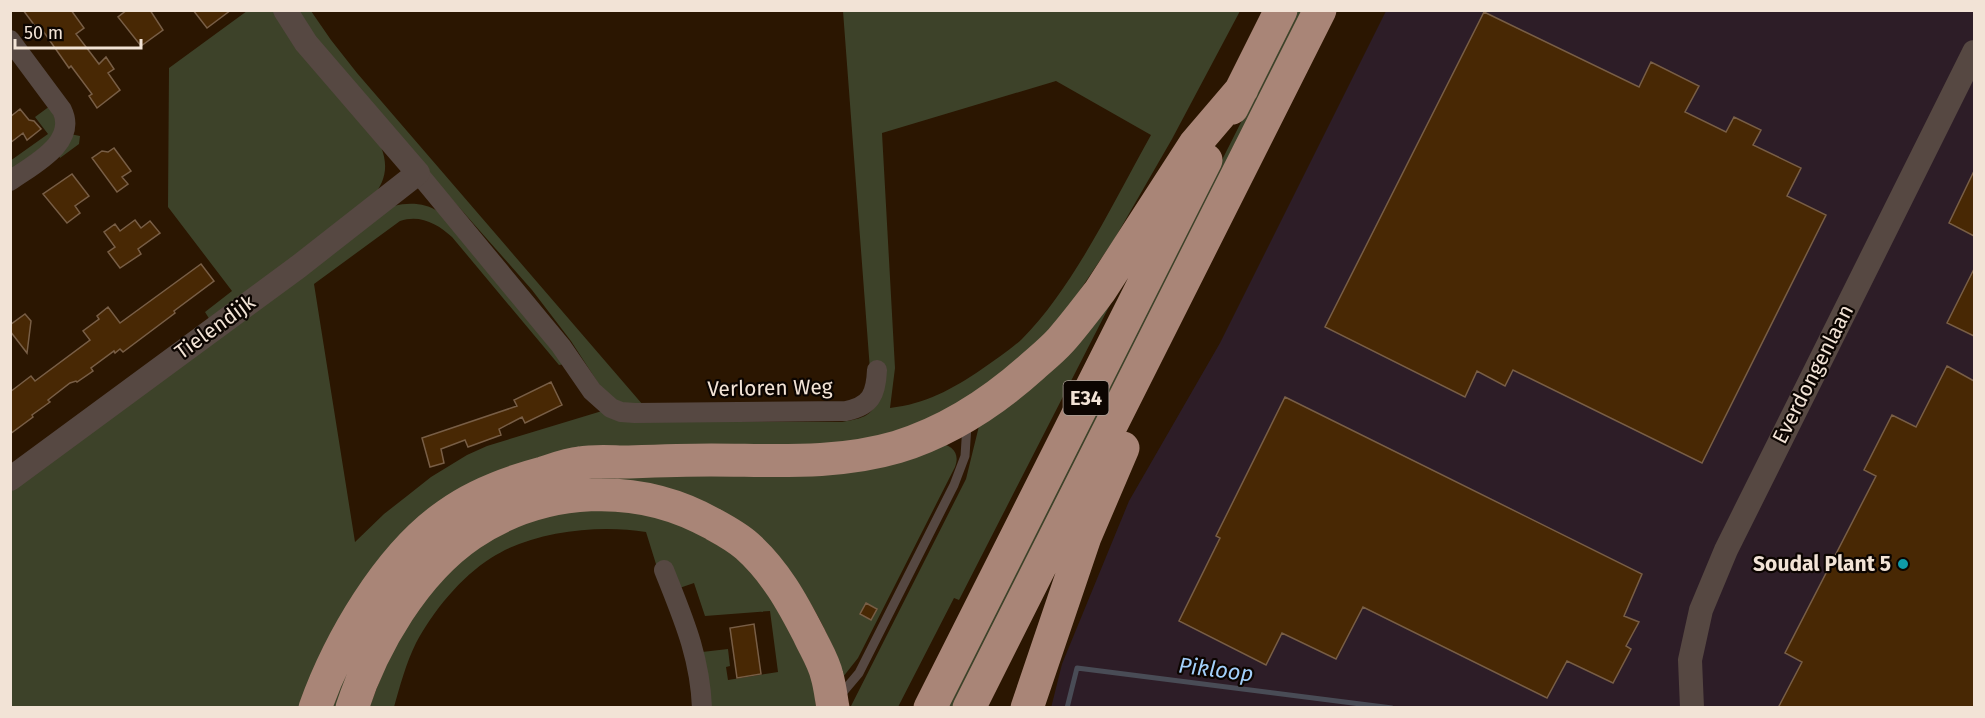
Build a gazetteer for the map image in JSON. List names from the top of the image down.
{
  "streets": {
    "highway": ["E34"],
    "street": ["Tielendijk", "Everdongenlaan", "Verloren Weg"]
  },
  "crossings": [
    ["Tielendijk", "Verloren Weg"]
  ],
  "water": ["Pikloop"],
  "places": ["Soudal Plant 5"],
  "scale_bar": "50 m"
}
